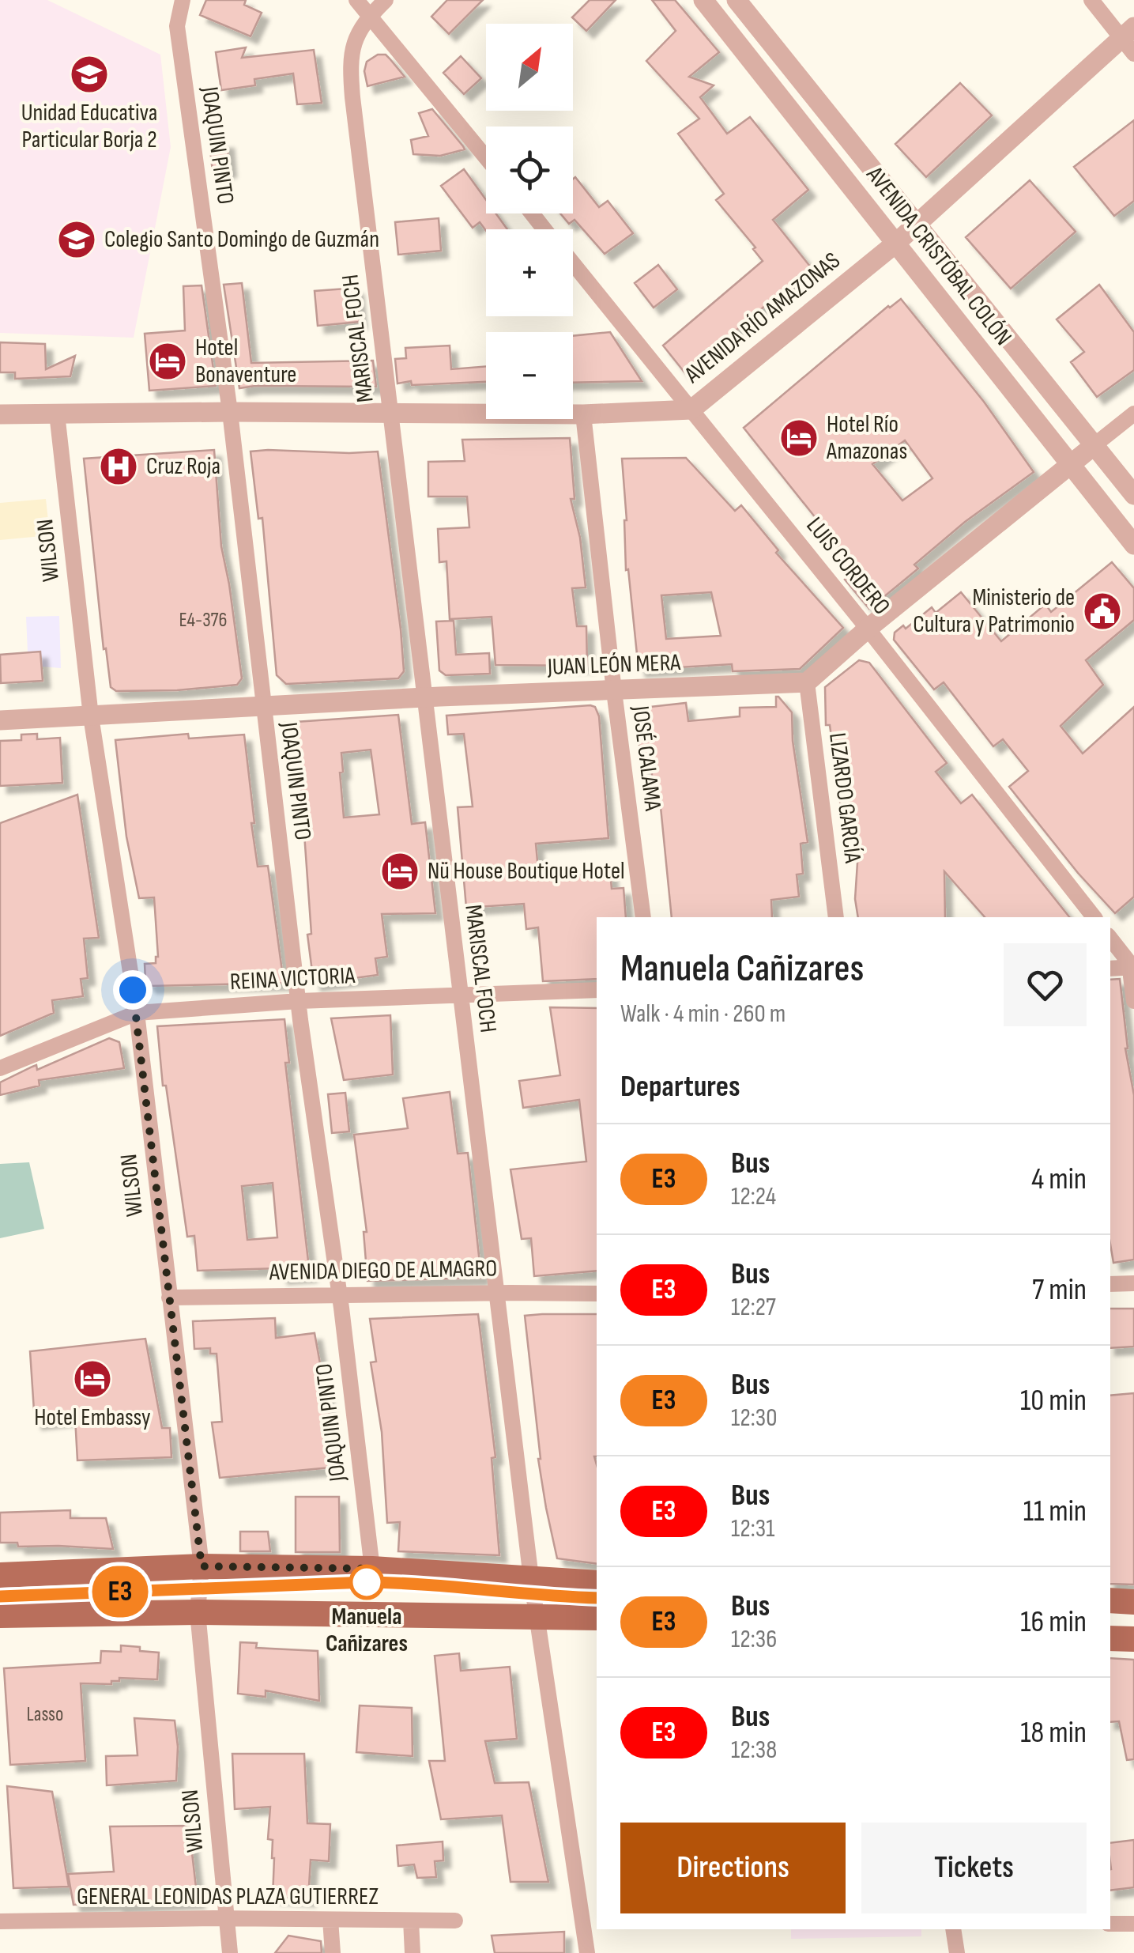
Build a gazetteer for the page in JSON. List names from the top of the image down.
{
  "streets": {
    "street": [
      "JOAQUIN PINTO",
      "AVENIDA CRISTÓBAL COLÓN",
      "AVENIDA RÍO AMAZONAS",
      "MARISCAL FOCH",
      "WILSON",
      "LUIS CORDERO",
      "JUAN LEÓN MERA",
      "JOSÉ CALAMA",
      "LIZARDO GARCÍA",
      "REINA VICTORIA",
      "AVENIDA DIEGO DE ALMAGRO",
      "GENERAL LEONIDAS PLAZA GUTIERREZ"
    ]
  },
  "crossings": [
    ["JOAQUIN PINTO", "AVENIDA RÍO AMAZONAS"],
    ["JOAQUIN PINTO", "JUAN LEÓN MERA"],
    ["JOAQUIN PINTO", "REINA VICTORIA"],
    ["JOAQUIN PINTO", "AVENIDA DIEGO DE ALMAGRO"],
    ["AVENIDA CRISTÓBAL COLÓN", "AVENIDA RÍO AMAZONAS"],
    ["AVENIDA RÍO AMAZONAS", "MARISCAL FOCH"],
    ["AVENIDA RÍO AMAZONAS", "WILSON"],
    ["AVENIDA RÍO AMAZONAS", "LUIS CORDERO"],
    ["AVENIDA RÍO AMAZONAS", "JOSÉ CALAMA"],
    ["MARISCAL FOCH", "JUAN LEÓN MERA"],
    ["MARISCAL FOCH", "REINA VICTORIA"],
    ["MARISCAL FOCH", "AVENIDA DIEGO DE ALMAGRO"],
    ["WILSON", "JUAN LEÓN MERA"],
    ["WILSON", "REINA VICTORIA"],
    ["WILSON", "AVENIDA DIEGO DE ALMAGRO"],
    ["WILSON", "GENERAL LEONIDAS PLAZA GUTIERREZ"],
    ["JUAN LEÓN MERA", "JOSÉ CALAMA"],
    ["JUAN LEÓN MERA", "LIZARDO GARCÍA"]
  ],
  "places": {
    "school or university": ["Unidad Educativa Particular Borja 2", "Colegio Santo Domingo de Guzmán"],
    "hotel": [
      "Hotel Bonaventure",
      "Hotel Río Amazonas",
      "Nü House Boutique Hotel",
      "Hotel Embassy"
    ],
    "hospital": ["Cruz Roja"],
    "public building": ["Ministerio de Cultura y Patrimonio"],
    "other": ["Manuela Cañizares"]
  },
  "lines": ["bus line E3"],
  "house_numbers": ["E4-376", "Lasso"],
  "north": "top right",
  "page": {
    "on_map": "E3",
    "map_buttons": ["+", "−"],
    "heading": [
      ["Manuela Cañizares", "Walk · 4 min · 260 m"],
      "Departures"
    ],
    "list": [
      {
        "mark": "E3",
        "name": "Bus",
        "note": "12:24",
        "value": "4 min"
      },
      {
        "mark": "E3",
        "name": "Bus",
        "note": "12:27",
        "value": "7 min"
      },
      {
        "mark": "E3",
        "name": "Bus",
        "note": "12:30",
        "value": "10 min"
      },
      {
        "mark": "E3",
        "name": "Bus",
        "note": "12:31",
        "value": "11 min"
      },
      {
        "mark": "E3",
        "name": "Bus",
        "note": "12:36",
        "value": "16 min"
      },
      {
        "mark": "E3",
        "name": "Bus",
        "note": "12:38",
        "value": "18 min"
      }
    ],
    "buttons": ["Directions", "Tickets"]
  }
}
